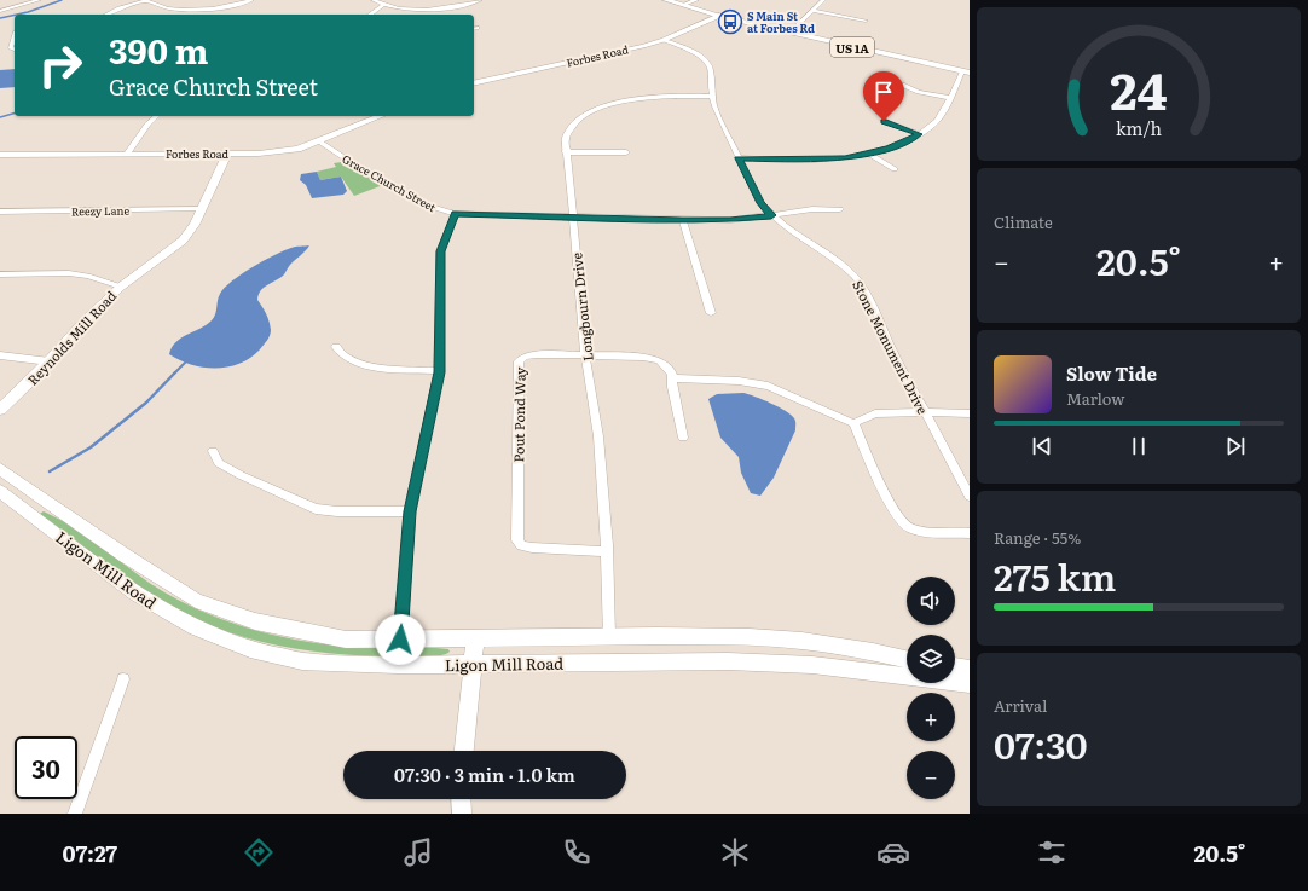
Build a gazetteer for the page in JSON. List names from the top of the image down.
{
  "streets": {
    "main road": [
      "US 1A",
      "Forbes Road",
      "Reynolds Mill Road",
      "Ligon Mill Road"
    ],
    "street": [
      "Grace Church Street",
      "Reezy Lane",
      "Longbourn Drive",
      "Stone Monument Drive",
      "Pout Pond Way"
    ]
  },
  "crossings": [
    ["US 1A", "Forbes Road"],
    ["Forbes Road", "Grace Church Street"],
    ["Forbes Road", "Reynolds Mill Road"],
    ["Forbes Road", "Stone Monument Drive"],
    ["Grace Church Street", "Longbourn Drive"],
    ["Grace Church Street", "Stone Monument Drive"],
    ["Reezy Lane", "Reynolds Mill Road"],
    ["Longbourn Drive", "Stone Monument Drive"],
    ["Longbourn Drive", "Pout Pond Way"],
    ["Longbourn Drive", "Ligon Mill Road"]
  ],
  "places": {
    "bus stop": ["S Main St at Forbes Rd"]
  },
  "page": {
    "turn": ["390 m", "Grace Church Street"],
    "tile": [
      "Climate",
      ["Range · 55%", "275 km"],
      ["Arrival", "07:30"]
    ],
    "heat": ["−", "20.5°", "+"],
    "song": ["Slow Tide", "Marlow"],
    "map_buttons": ["+", "−"],
    "limit": "30",
    "trip": "07:30 · 3 min · 1.0 km",
    "tabs": ["07:27", "20.5°"],
    "gauge": ["24", "km/h"]
  }
}
